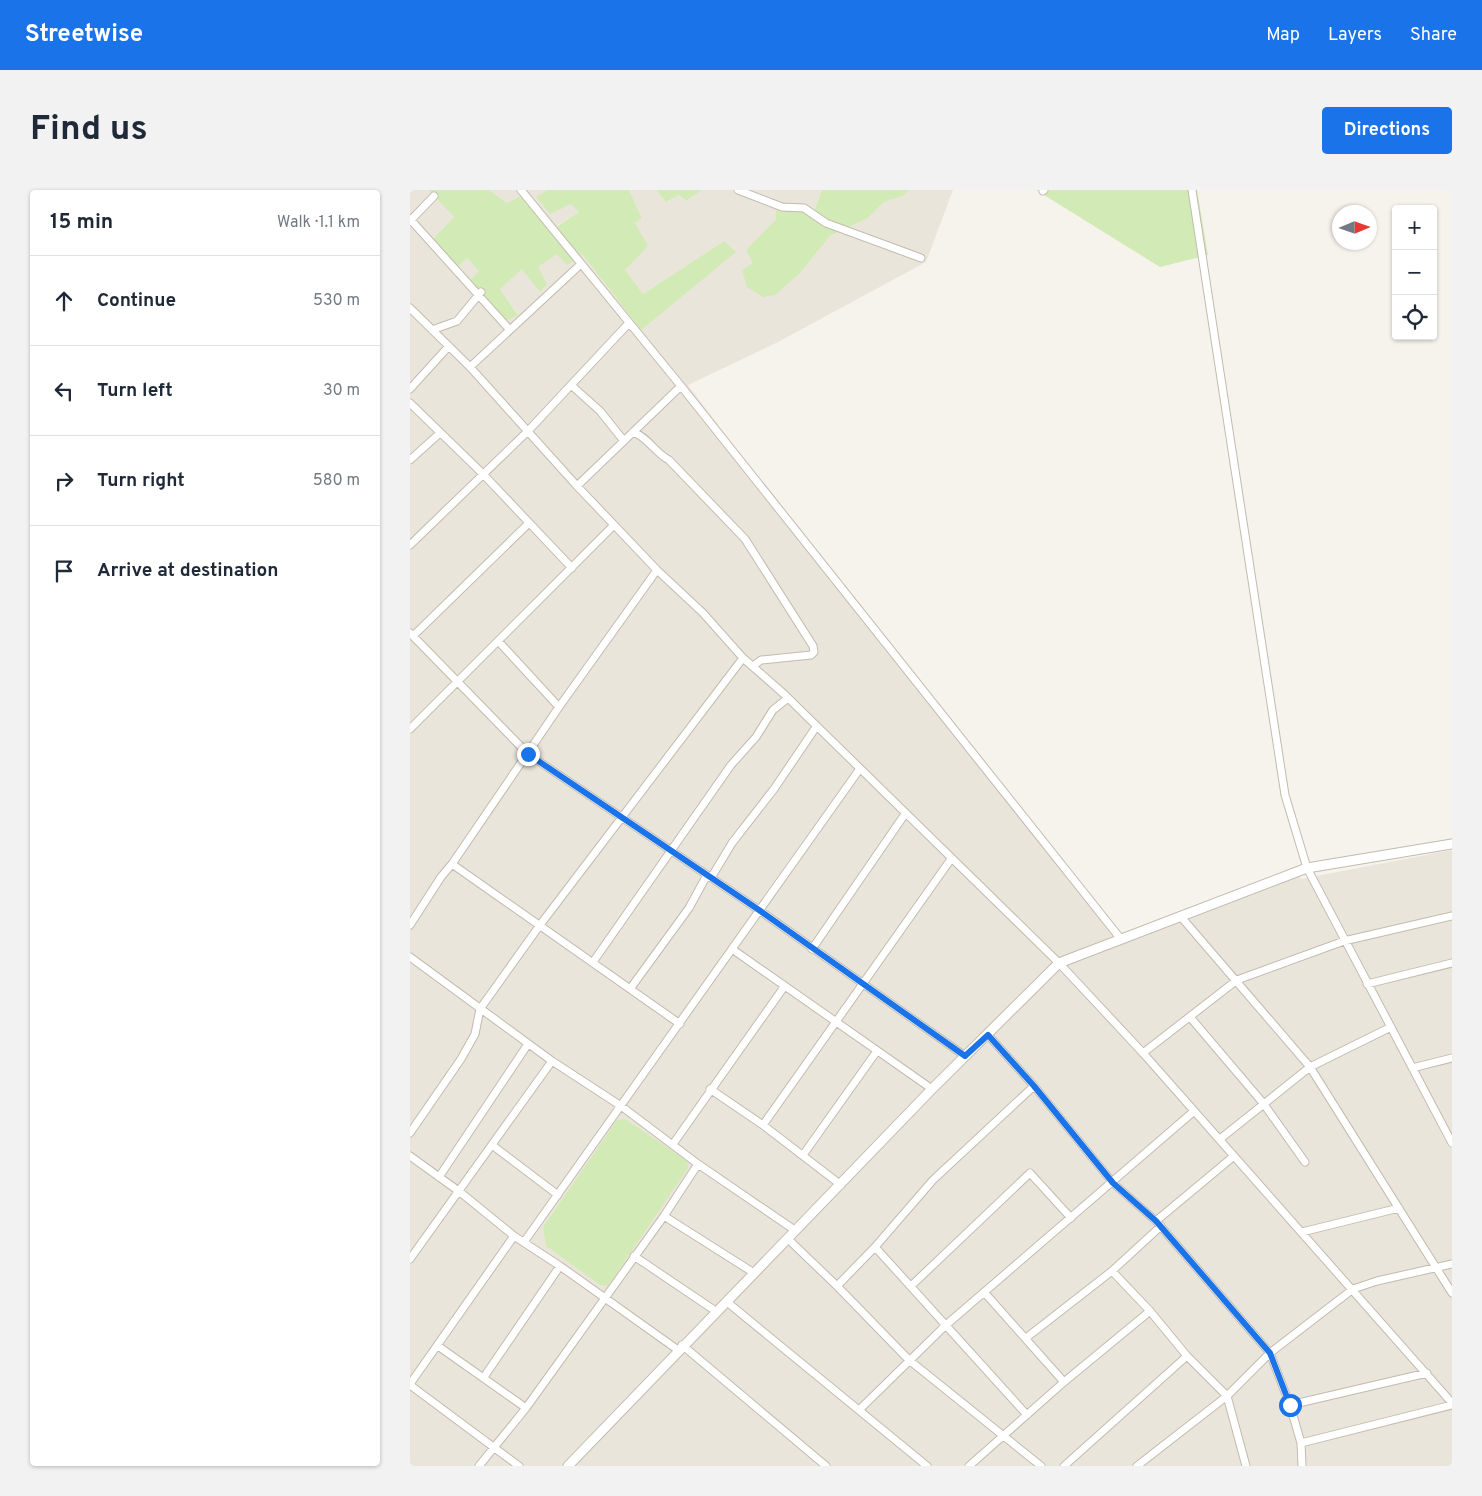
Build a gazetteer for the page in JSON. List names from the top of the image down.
{
  "north": "right",
  "page": {
    "header": "Streetwise",
    "nav": ["Map", "Layers", "Share"],
    "buttons": "Directions",
    "title": "Find us",
    "heading": ["15 min", "Walk · 1.1 km"],
    "map_buttons": ["+", "−"],
    "list": [
      ["Continue", "530 m"],
      ["Turn left", "30 m"],
      ["Turn right", "580 m"],
      "Arrive at destination"
    ]
  }
}
